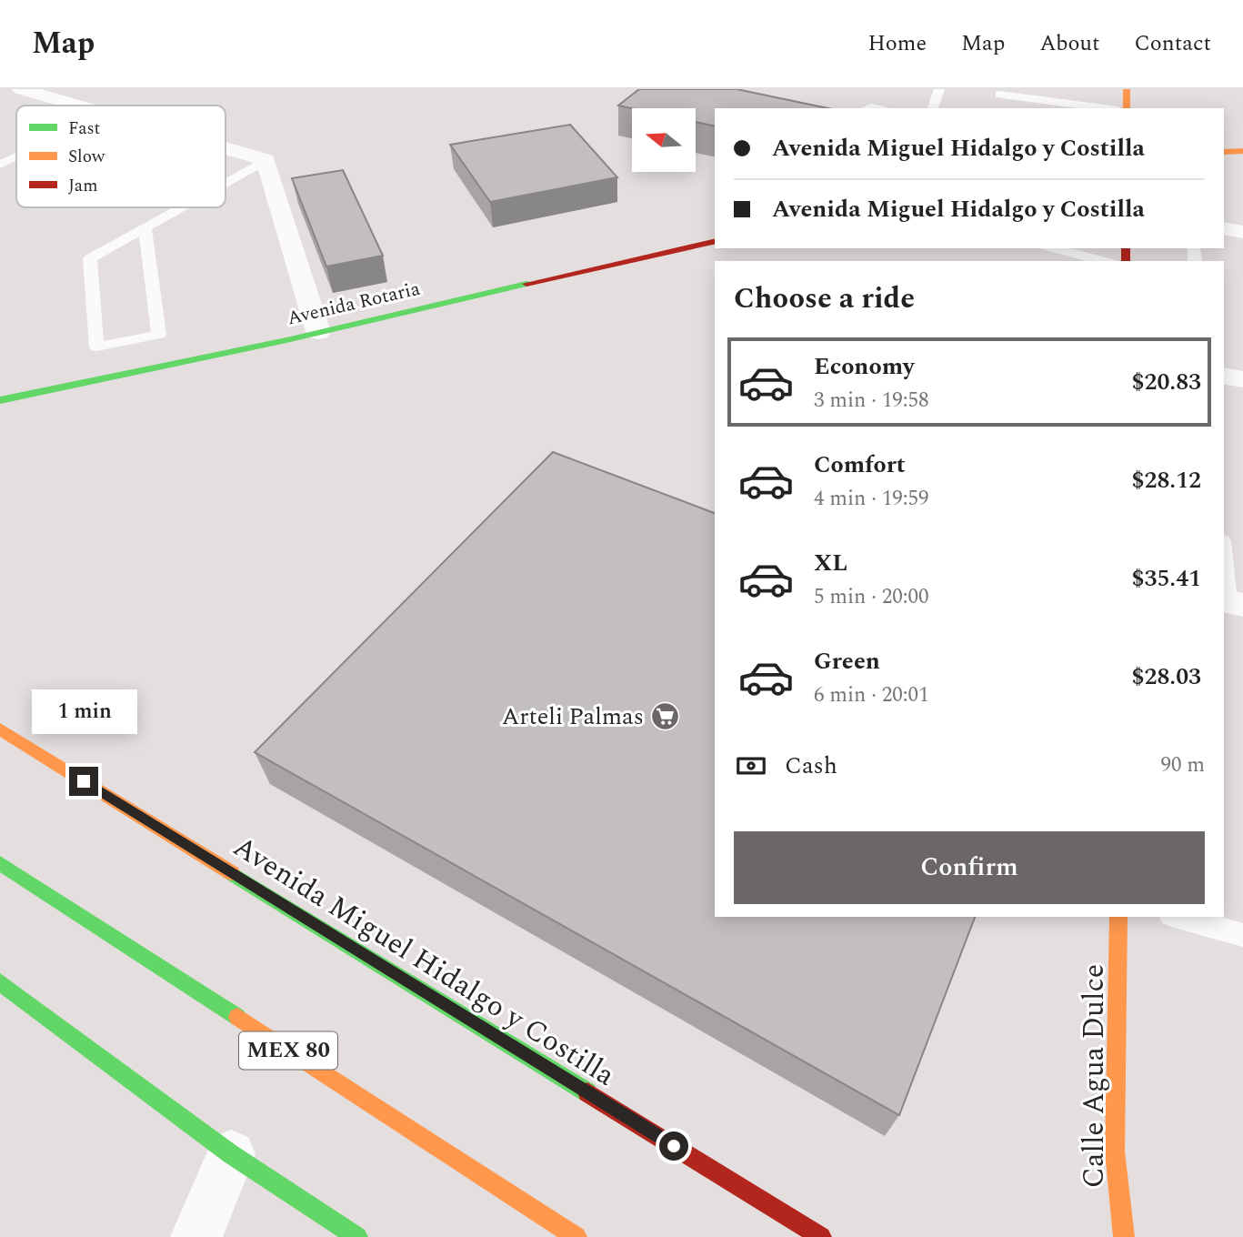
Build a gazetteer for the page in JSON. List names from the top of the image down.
{
  "streets": {
    "main road": [
      "Avenida Rotaria",
      "Avenida Miguel Hidalgo y Costilla",
      "MEX 80",
      "Calle Agua Dulce"
    ]
  },
  "places": {
    "supermarket": ["Arteli Palmas"]
  },
  "legend": ["Fast", "Slow", "Jam"],
  "north": "left",
  "page": {
    "header": "Map",
    "nav": [
      "Home",
      "Map",
      "About",
      "Contact"
    ],
    "banner": ["Avenida Miguel Hidalgo y Costilla", "Avenida Miguel Hidalgo y Costilla"],
    "heading": "Choose a ride",
    "list": [
      {
        "name": "Economy",
        "note": "3 min · 19:58",
        "value": "$20.83"
      },
      {
        "name": "Comfort",
        "note": "4 min · 19:59",
        "value": "$28.12"
      },
      {
        "name": "XL",
        "note": "5 min · 20:00",
        "value": "$35.41"
      },
      {
        "name": "Green",
        "note": "6 min · 20:01",
        "value": "$28.03"
      }
    ],
    "bubble": "1 min",
    "pay": ["Cash", "90 m"],
    "buttons": "Confirm"
  }
}
